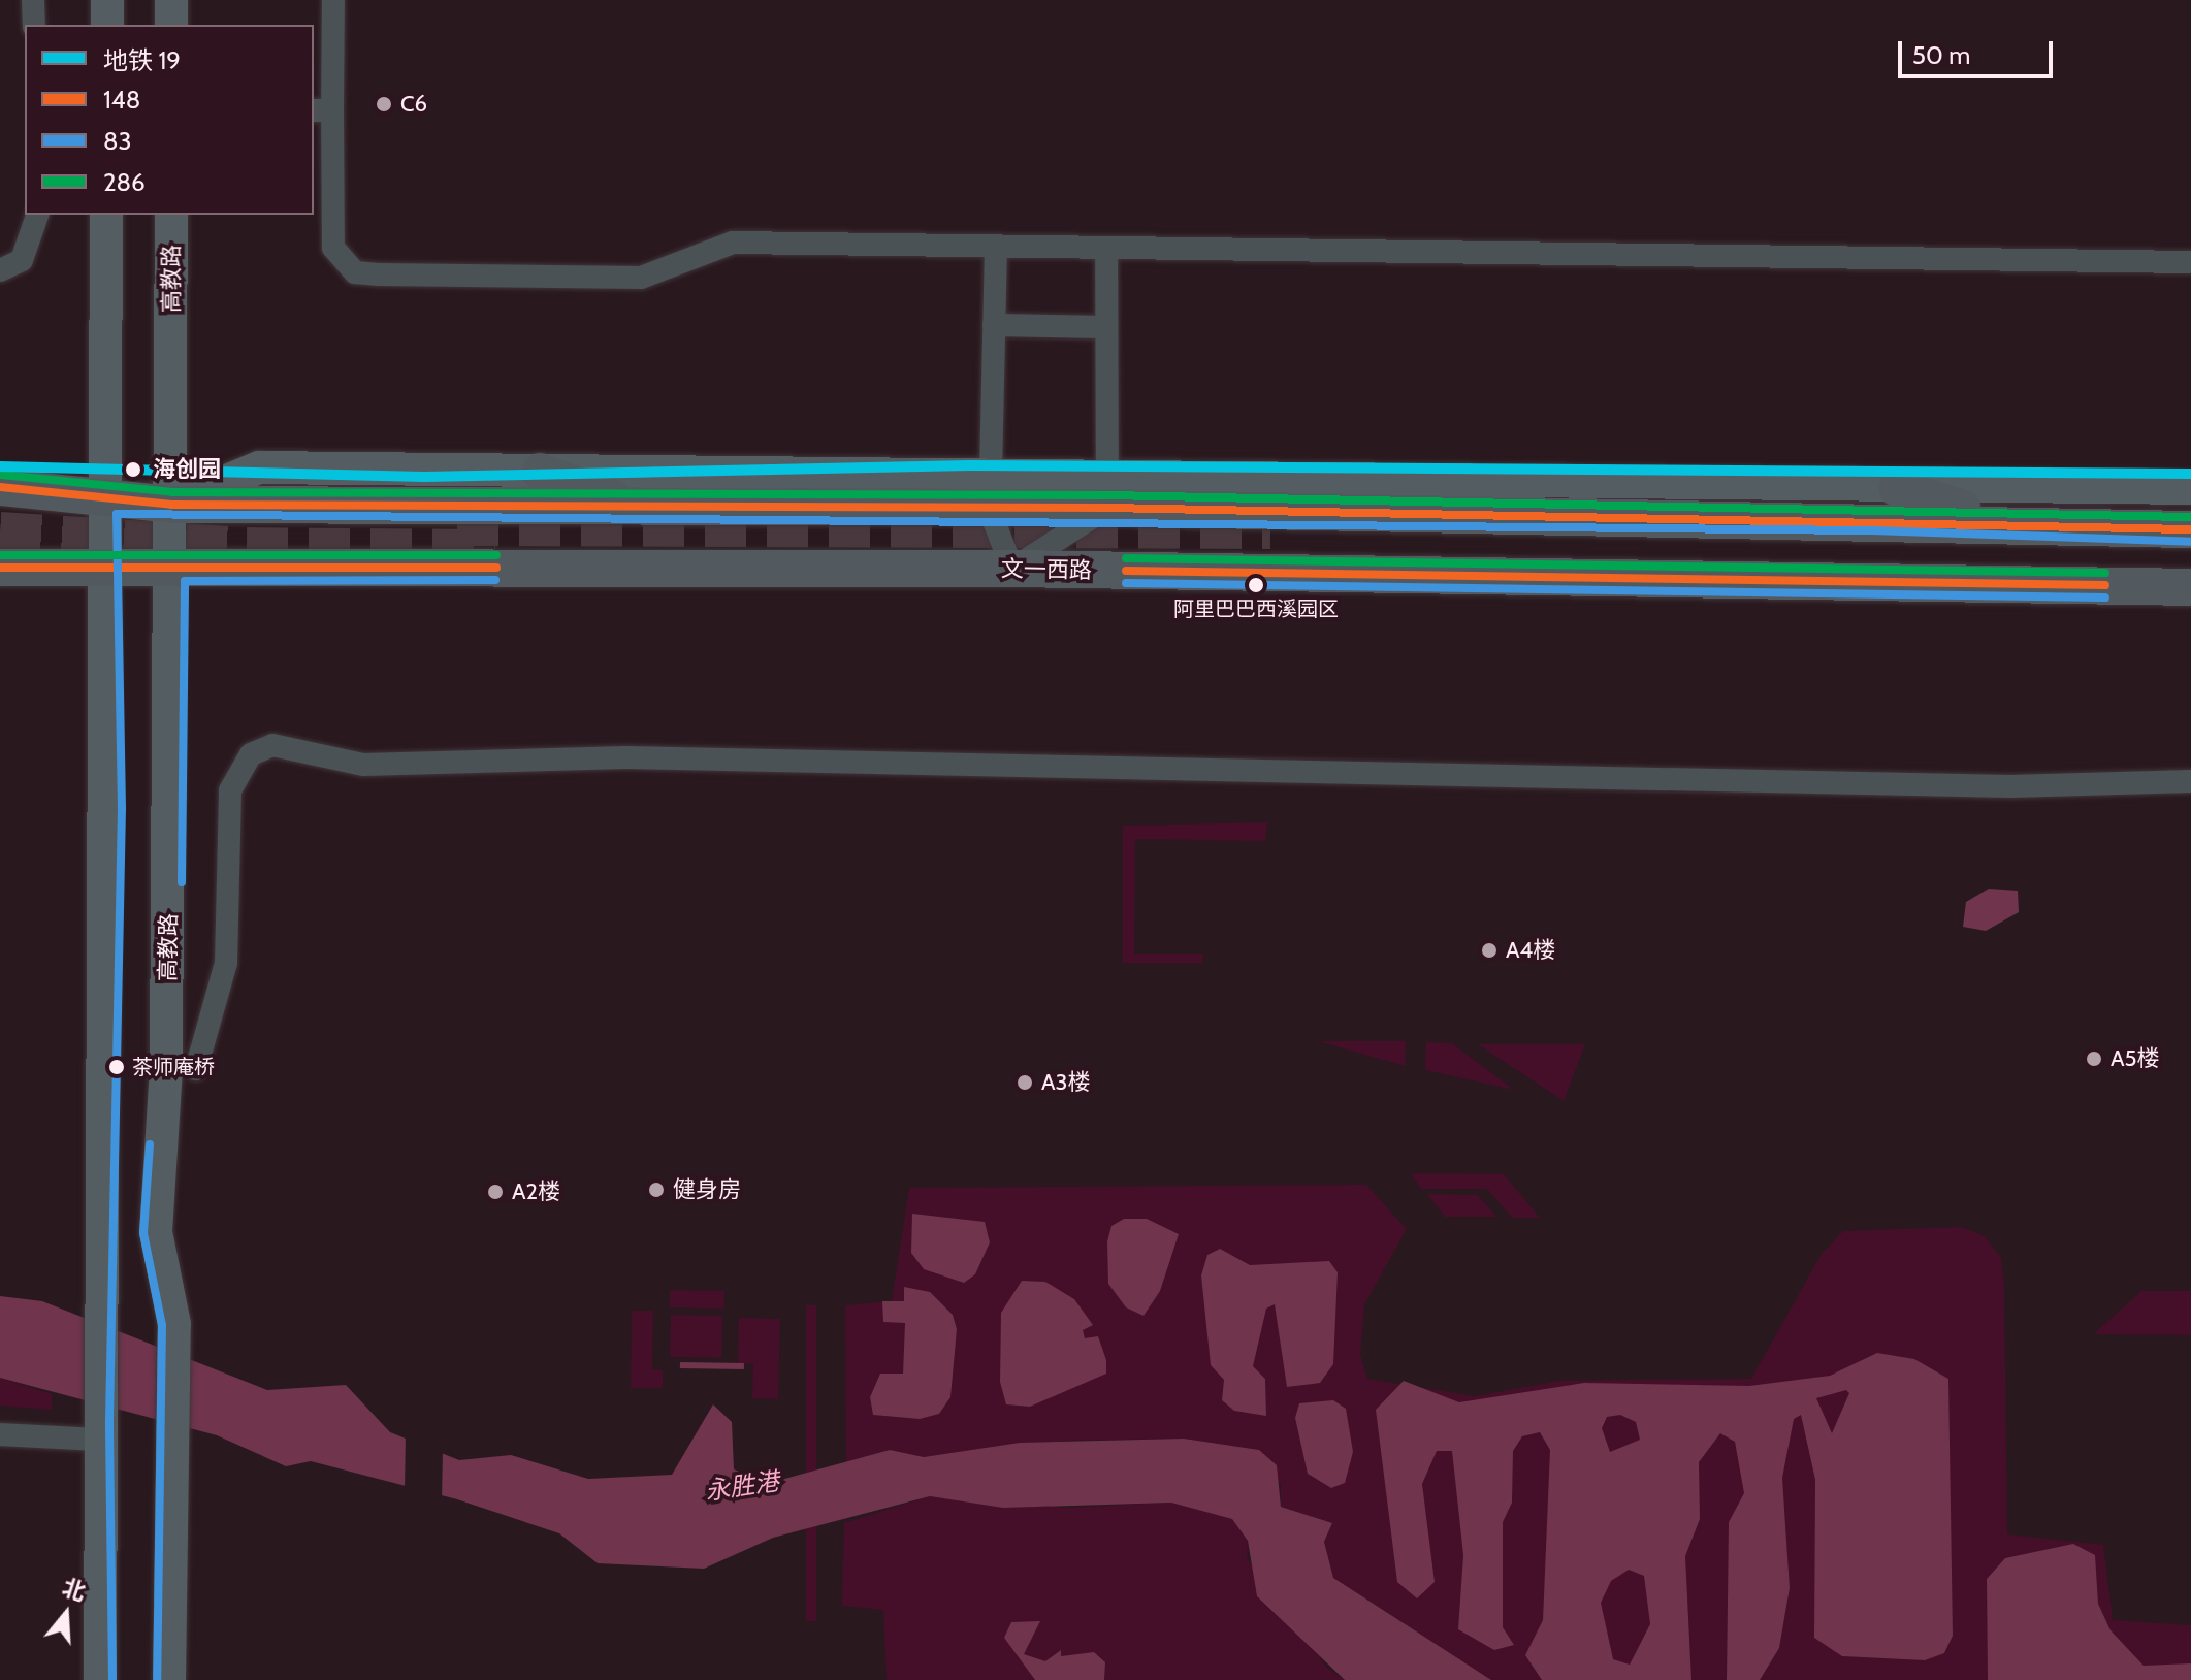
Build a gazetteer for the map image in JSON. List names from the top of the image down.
{
  "streets": {
    "main road": ["高教路", "文一西路"]
  },
  "crossings": [
    ["高教路", "文一西路"]
  ],
  "water": ["永胜港"],
  "places": [
    "C6",
    "海创园",
    "阿里巴巴西溪园区",
    "A4楼",
    "A5楼",
    "茶师庵桥",
    "A3楼",
    "健身房",
    "A2楼"
  ],
  "lines": [
    "metro line 19",
    "transit line 286",
    "transit line 148",
    "transit line 83"
  ],
  "legend": [
    "地铁 19",
    "148",
    "83",
    "286"
  ],
  "scale_bar": "50 m",
  "north": "top"
}
